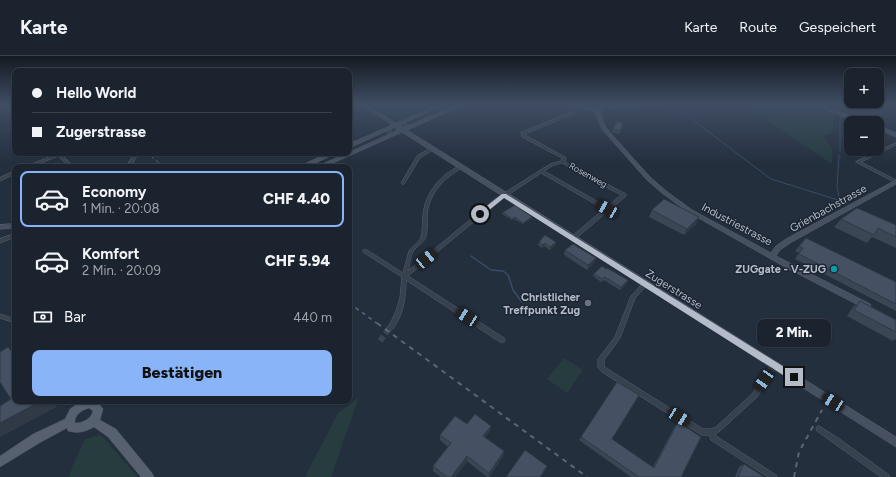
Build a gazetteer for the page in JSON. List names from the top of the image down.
{
  "streets": {
    "main road": ["Grienbachstrasse", "Industriestrasse", "Zugerstrasse"],
    "street": ["Rosenweg"]
  },
  "crossings": [
    ["Grienbachstrasse", "Industriestrasse"]
  ],
  "places": ["ZUGgate - V-ZUG", "Christlicher Treffpunkt Zug"],
  "page": {
    "header": "Karte",
    "nav": ["Karte", "Route", "Gespeichert"],
    "map_buttons": ["+", "−"],
    "banner": ["Hello World", "Zugerstrasse"],
    "list": [
      {
        "name": "Economy",
        "note": "1 Min. · 20:08",
        "value": "CHF 4.40"
      },
      {
        "name": "Komfort",
        "note": "2 Min. · 20:09",
        "value": "CHF 5.94"
      }
    ],
    "pay": ["Bar", "440 m"],
    "bubble": "2 Min.",
    "buttons": "Bestätigen"
  }
}
